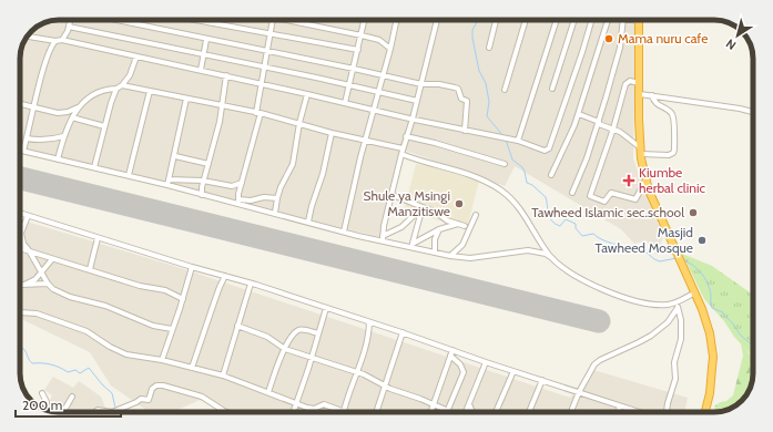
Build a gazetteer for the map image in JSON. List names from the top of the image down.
{
  "places": {
    "other": [
      "Mama nuru cafe",
      "Shule ya Msingi Manzitiswe",
      "Tawheed Islamic sec.school",
      "Masjid Tawheed Mosque"
    ],
    "health": ["Kiumbe herbal clinic"]
  },
  "scale_bar": "200 m",
  "north": "bottom left"
}
